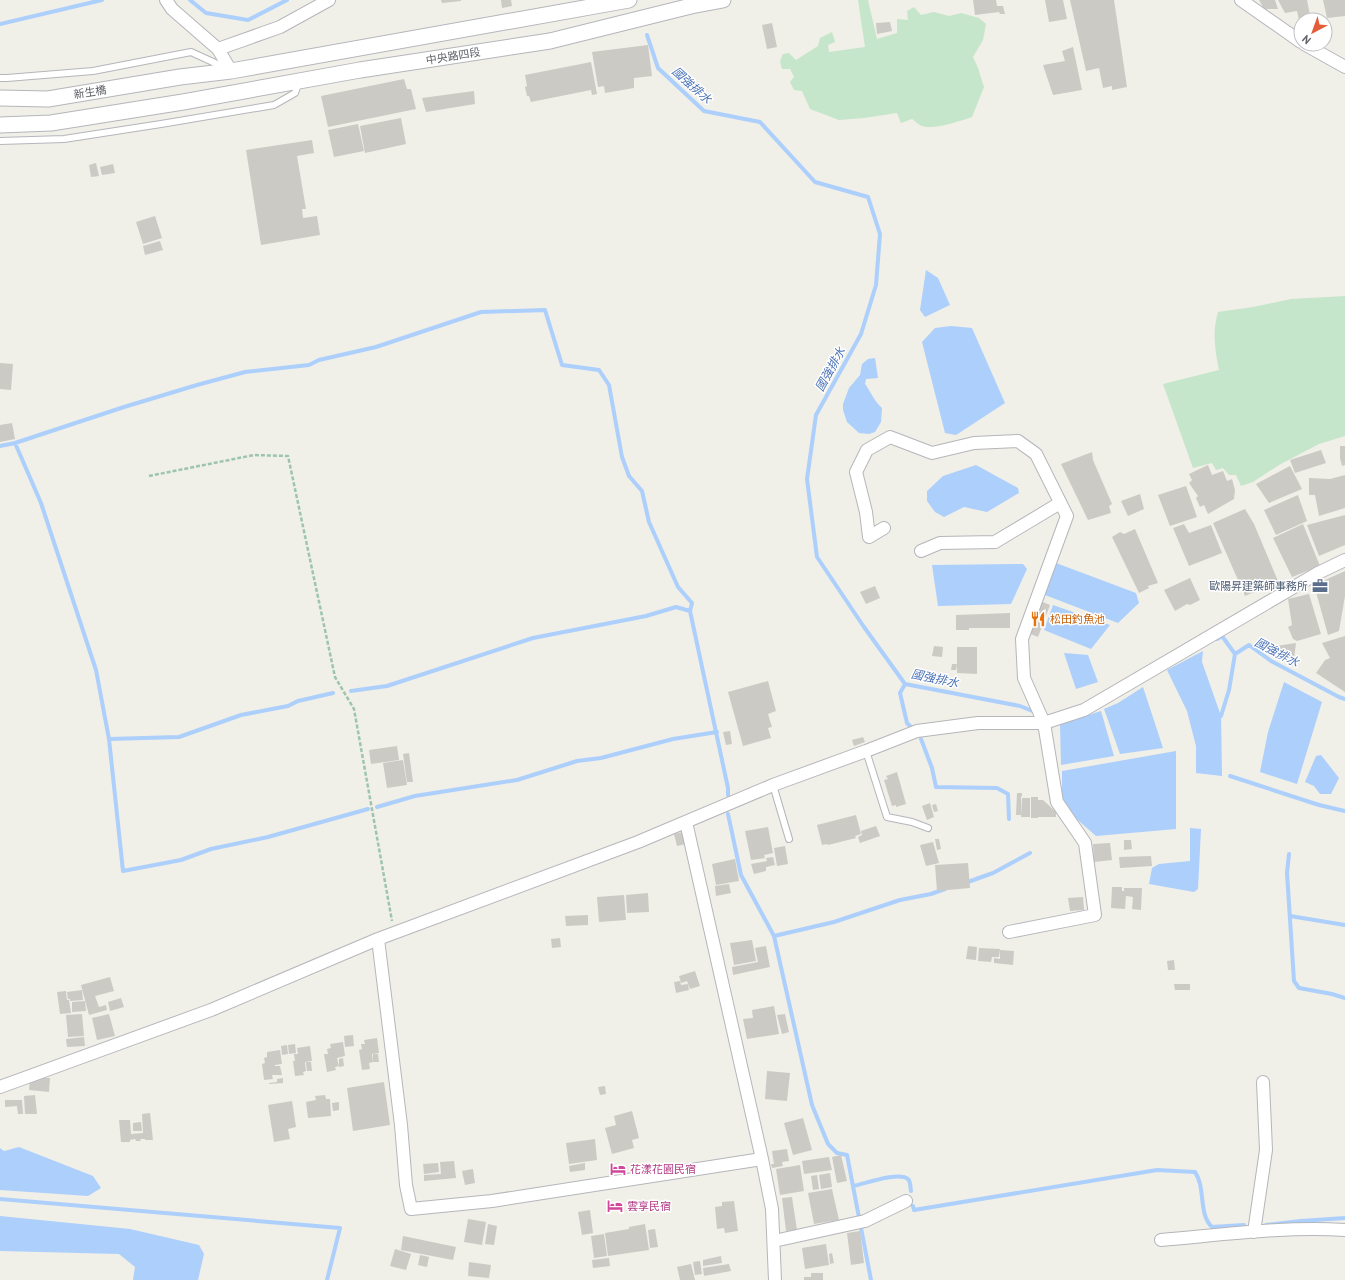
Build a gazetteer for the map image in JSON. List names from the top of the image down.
{
  "streets": {
    "street": ["中央路四段", "新生橋"]
  },
  "water": ["國強排水"],
  "places": {
    "office": ["歐陽昇建築師事務所"],
    "restaurant": ["松田釣魚池"],
    "hotel": ["花漾花園民宿", "雲享民宿"]
  },
  "north": "bottom left"
}
